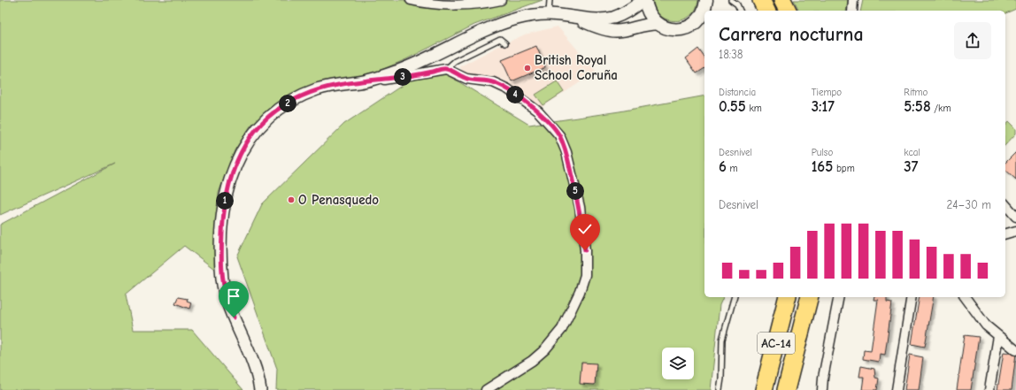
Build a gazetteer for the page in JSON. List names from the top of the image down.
{
  "streets": {
    "highway": ["AC-14"]
  },
  "places": ["British Royal School Coruña", "O Penasquedo"],
  "page": {
    "heading": ["Carrera nocturna", "18:38"],
    "pins": [
      "3",
      "4",
      "2",
      "5",
      "1"
    ],
    "stats": [
      ["Distancia", "0.55 km"],
      ["Tiempo", "3:17"],
      ["Ritmo", "5:58 /km"],
      ["Desnivel", "6 m"],
      ["Pulso", "165 bpm"],
      ["kcal", "37"]
    ],
    "chart": ["Desnivel", "24–30 m"]
  }
}
